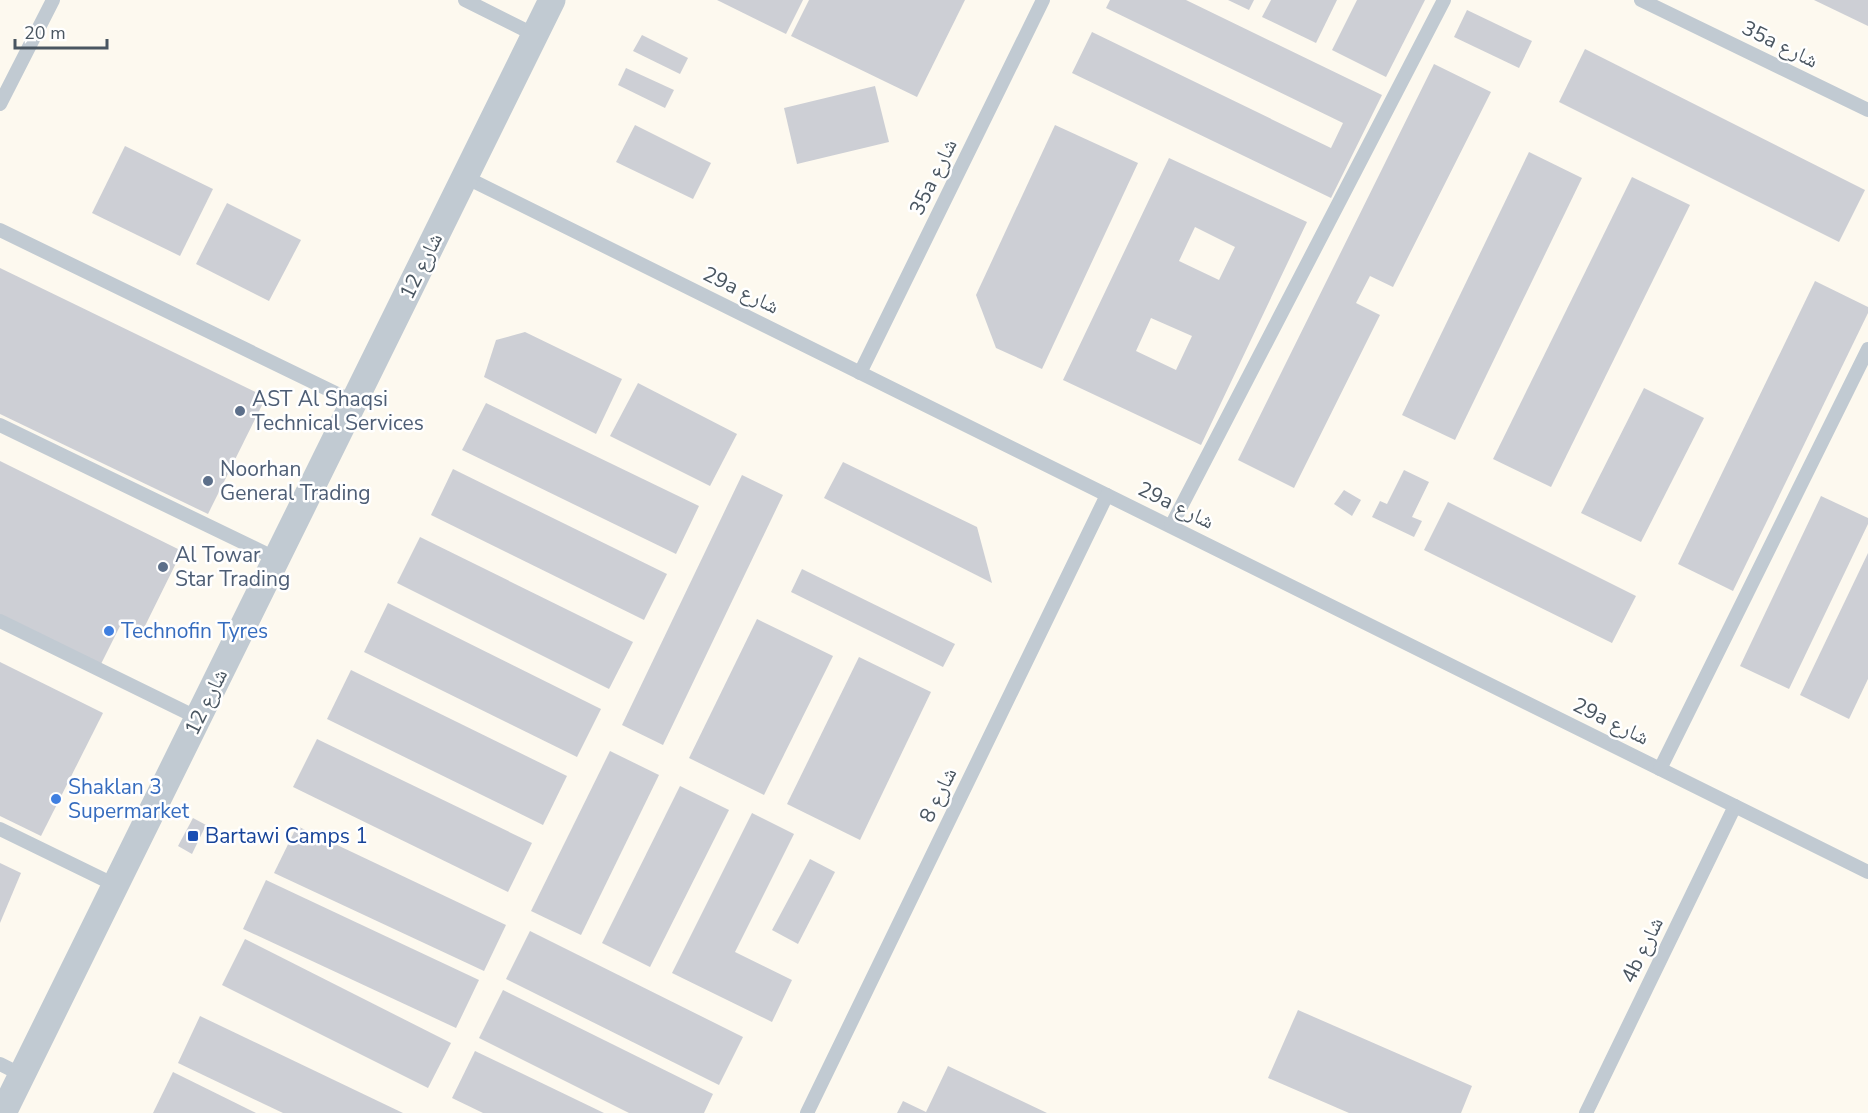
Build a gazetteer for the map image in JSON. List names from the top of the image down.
{
  "streets": {
    "street": ["شارع 12"],
    "lane": [
      "35a شارع",
      "29a شارع",
      "شارع 8",
      "4b شارع"
    ]
  },
  "crossings": [
    ["35a شارع", "29a شارع"],
    ["شارع 12", "29a شارع"],
    ["29a شارع", "شارع 8"],
    ["29a شارع", "4b شارع"]
  ],
  "places": {
    "other": [
      "AST Al Shaqsi Technical Services",
      "Noorhan General Trading",
      "Al Towar Star Trading",
      "Technofin Tyres",
      "Shaklan 3 Supermarket"
    ],
    "transit": ["Bartawi Camps 1"]
  },
  "scale_bar": "20 m"
}
